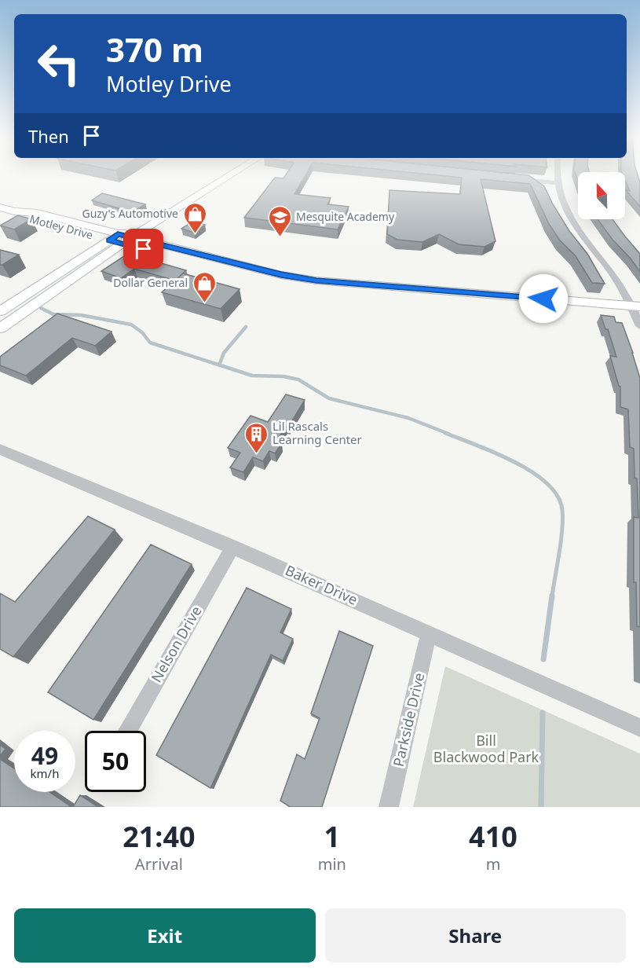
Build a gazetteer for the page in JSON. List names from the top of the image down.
{
  "streets": {
    "main road": ["Motley Drive"],
    "street": ["Baker Drive", "Nelson Drive", "Parkside Drive"]
  },
  "crossings": [
    ["Baker Drive", "Nelson Drive"],
    ["Baker Drive", "Parkside Drive"]
  ],
  "parks": ["Bill Blackwood Park"],
  "places": {
    "shop": ["Guzy's Automotive", "Dollar General"],
    "school or university": ["Mesquite Academy"],
    "building": ["Lil Rascals Learning Center"]
  },
  "north": "top",
  "page": {
    "turn": ["370 m", "Motley Drive"],
    "then": "Then",
    "speed": "49 km/h",
    "limit": "50",
    "eta": [
      "21:40",
      "Arrival",
      "1",
      "min",
      "410",
      "m"
    ],
    "buttons": ["Exit", "Share"]
  }
}
